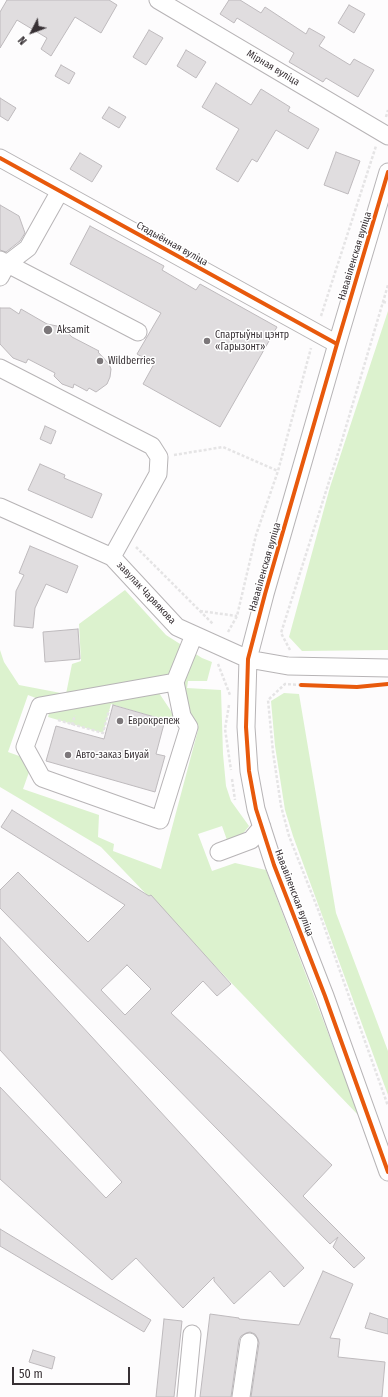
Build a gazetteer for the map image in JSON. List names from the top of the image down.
{
  "streets": {
    "street": [
      "Мірная вуліца",
      "Стадыённая вуліца",
      "Нававіленская вуліца",
      "завулак Чарвякова"
    ]
  },
  "crossings": [
    ["Стадыённая вуліца", "Нававіленская вуліца"],
    ["Нававіленская вуліца", "завулак Чарвякова"]
  ],
  "places": [
    "Aksamit",
    "Спартыўны цэнтр «Гарызонт»",
    "Wildberries",
    "Еврокрепеж",
    "Авто-заказ Биуай"
  ],
  "scale_bar": "50 m",
  "north": "bottom left"
}
